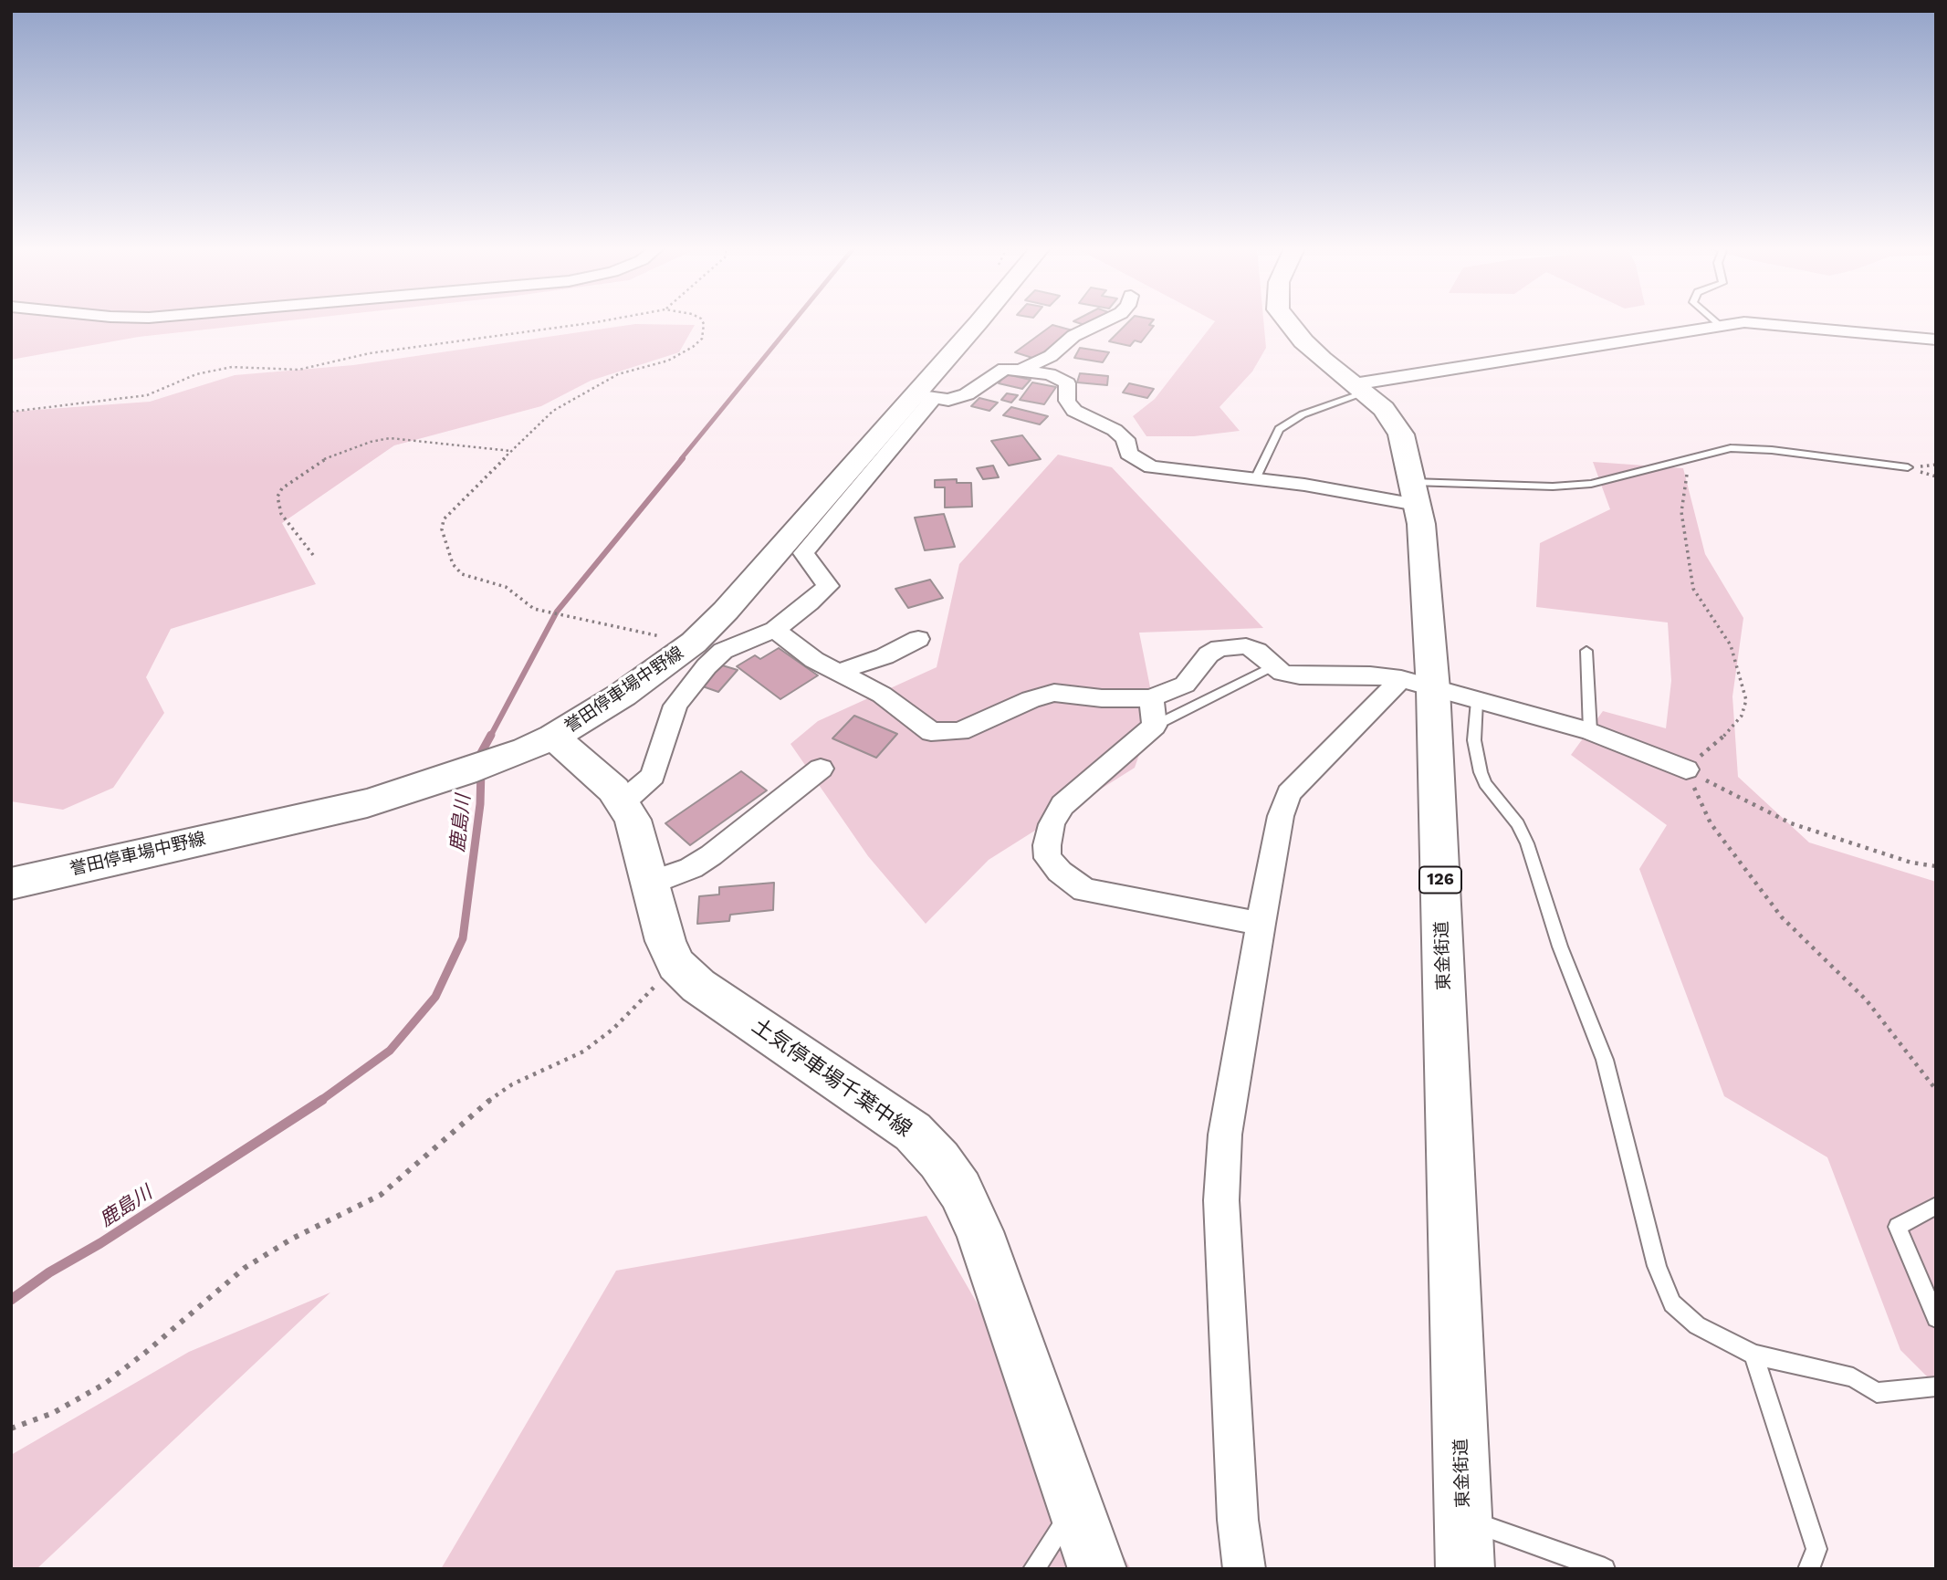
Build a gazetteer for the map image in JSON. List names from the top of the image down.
{
  "streets": {
    "main road": [
      "誉田停車場中野線",
      "126",
      "東金街道",
      "土気停車場千葉中線"
    ]
  },
  "crossings": [
    ["誉田停車場中野線", "土気停車場千葉中線"]
  ],
  "water": ["鹿島川"]
}
